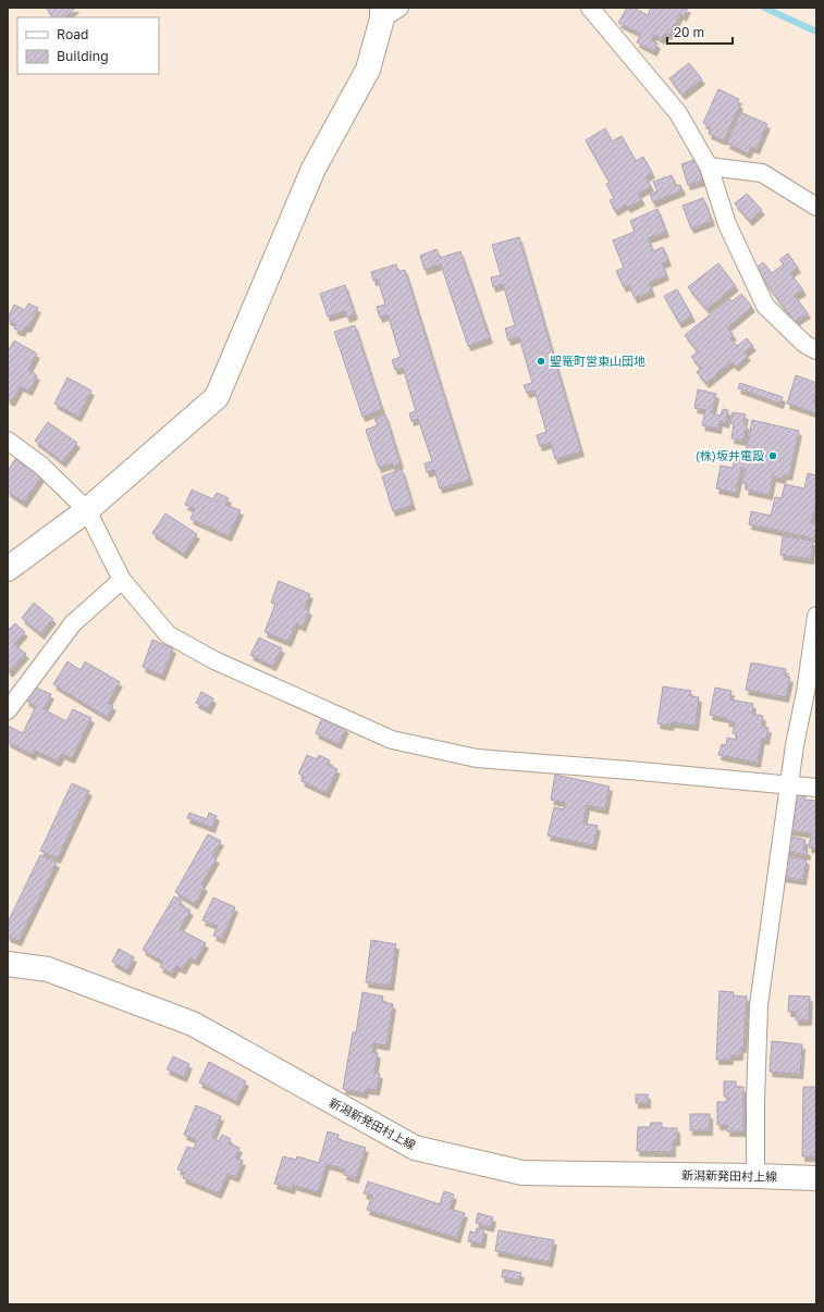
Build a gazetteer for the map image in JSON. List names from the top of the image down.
{
  "streets": {
    "main road": ["新潟新発田村上線"]
  },
  "places": ["聖篭町営東山団地", "(株)坂井電設"],
  "legend": ["Road", "Building"],
  "scale_bar": "20 m"
}
